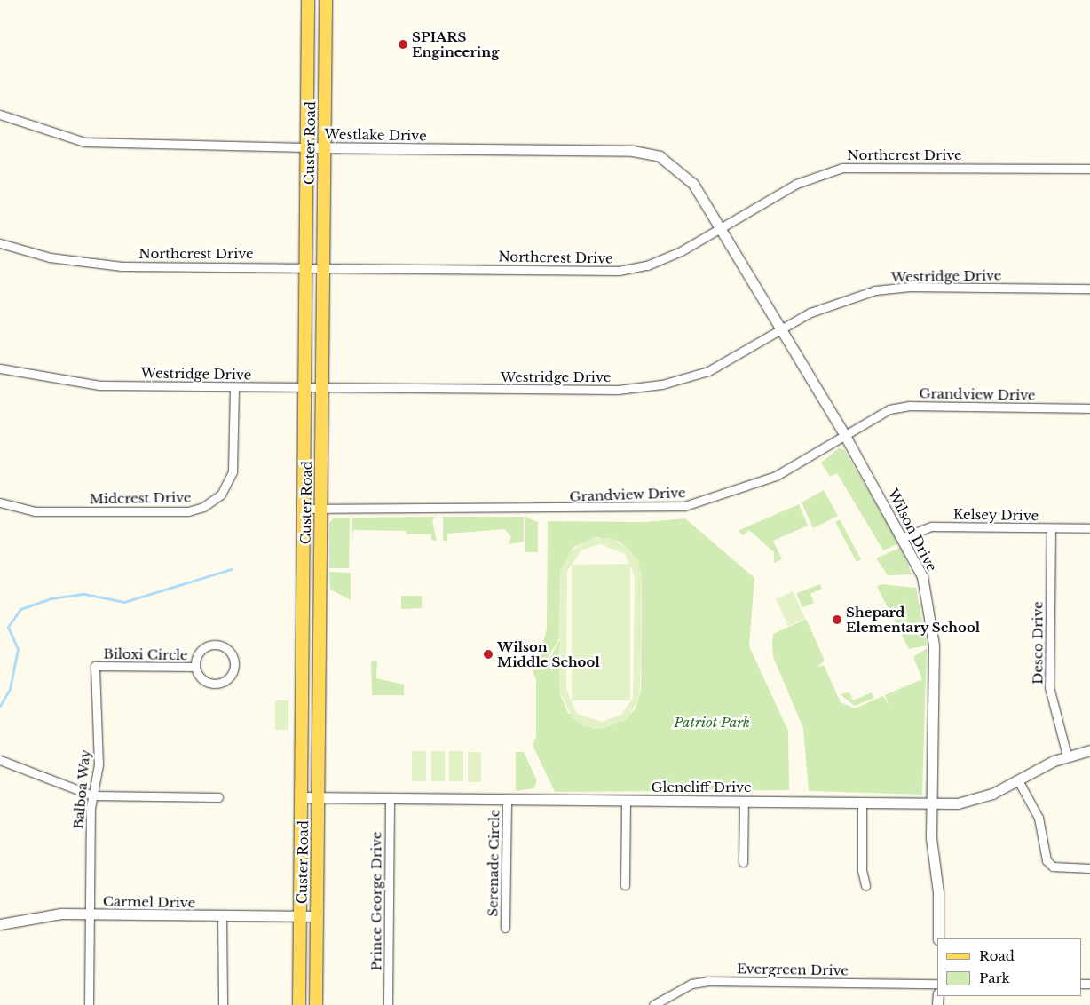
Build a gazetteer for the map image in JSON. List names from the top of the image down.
{
  "streets": {
    "main road": ["Custer Road"],
    "street": [
      "Westlake Drive",
      "Northcrest Drive",
      "Westridge Drive",
      "Grandview Drive",
      "Midcrest Drive",
      "Kelsey Drive",
      "Wilson Drive",
      "Desco Drive",
      "Biloxi Circle",
      "Glencliff Drive",
      "Balboa Way",
      "Serenade Circle",
      "Prince George Drive",
      "Carmel Drive",
      "Evergreen Drive"
    ]
  },
  "crossings": [
    ["Westlake Drive", "Custer Road"],
    ["Westlake Drive", "Northcrest Drive"],
    ["Westlake Drive", "Wilson Drive"],
    ["Custer Road", "Northcrest Drive"],
    ["Custer Road", "Westridge Drive"],
    ["Custer Road", "Grandview Drive"],
    ["Custer Road", "Glencliff Drive"],
    ["Custer Road", "Carmel Drive"],
    ["Northcrest Drive", "Wilson Drive"],
    ["Westridge Drive", "Midcrest Drive"],
    ["Westridge Drive", "Wilson Drive"],
    ["Grandview Drive", "Wilson Drive"],
    ["Kelsey Drive", "Wilson Drive"],
    ["Kelsey Drive", "Desco Drive"],
    ["Wilson Drive", "Glencliff Drive"],
    ["Desco Drive", "Glencliff Drive"],
    ["Biloxi Circle", "Balboa Way"],
    ["Glencliff Drive", "Serenade Circle"],
    ["Glencliff Drive", "Prince George Drive"],
    ["Balboa Way", "Carmel Drive"]
  ],
  "parks": ["Patriot Park"],
  "places": ["SPIARS Engineering", "Shepard Elementary School", "Wilson Middle School"],
  "legend": ["Road", "Park"]
}
